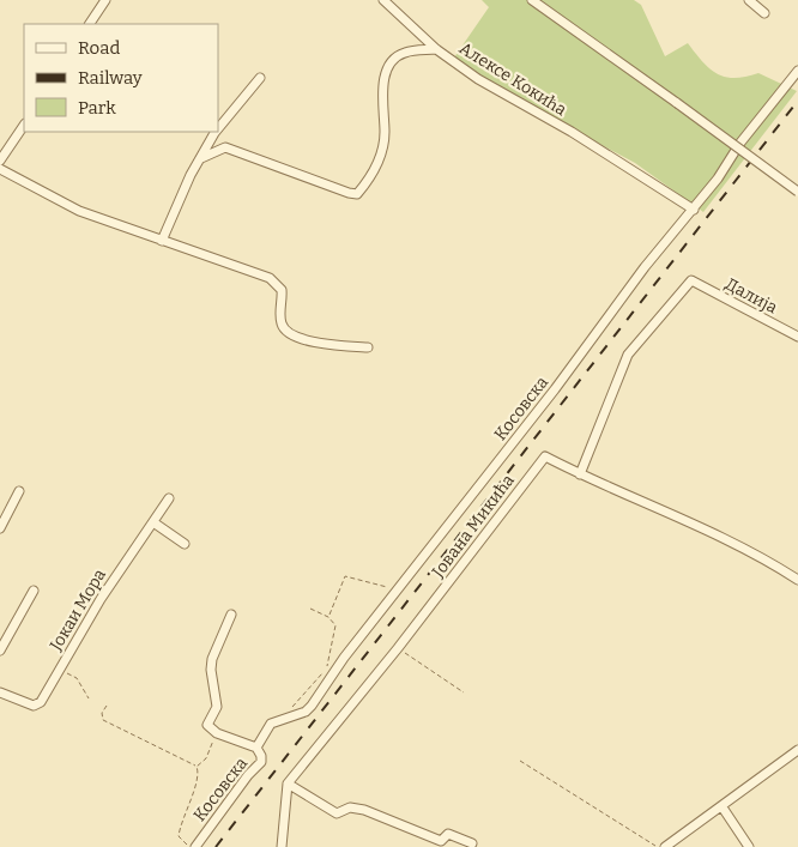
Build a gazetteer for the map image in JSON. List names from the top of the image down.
{
  "streets": {
    "street": [
      "Алексе Кокића",
      "Далија",
      "Косовска",
      "Јована Микића",
      "Јокаи Мора"
    ]
  },
  "crossings": [
    ["Алексе Кокића", "Косовска"],
    ["Далија", "Јована Микића"]
  ],
  "legend": ["Road", "Railway", "Park"]
}
